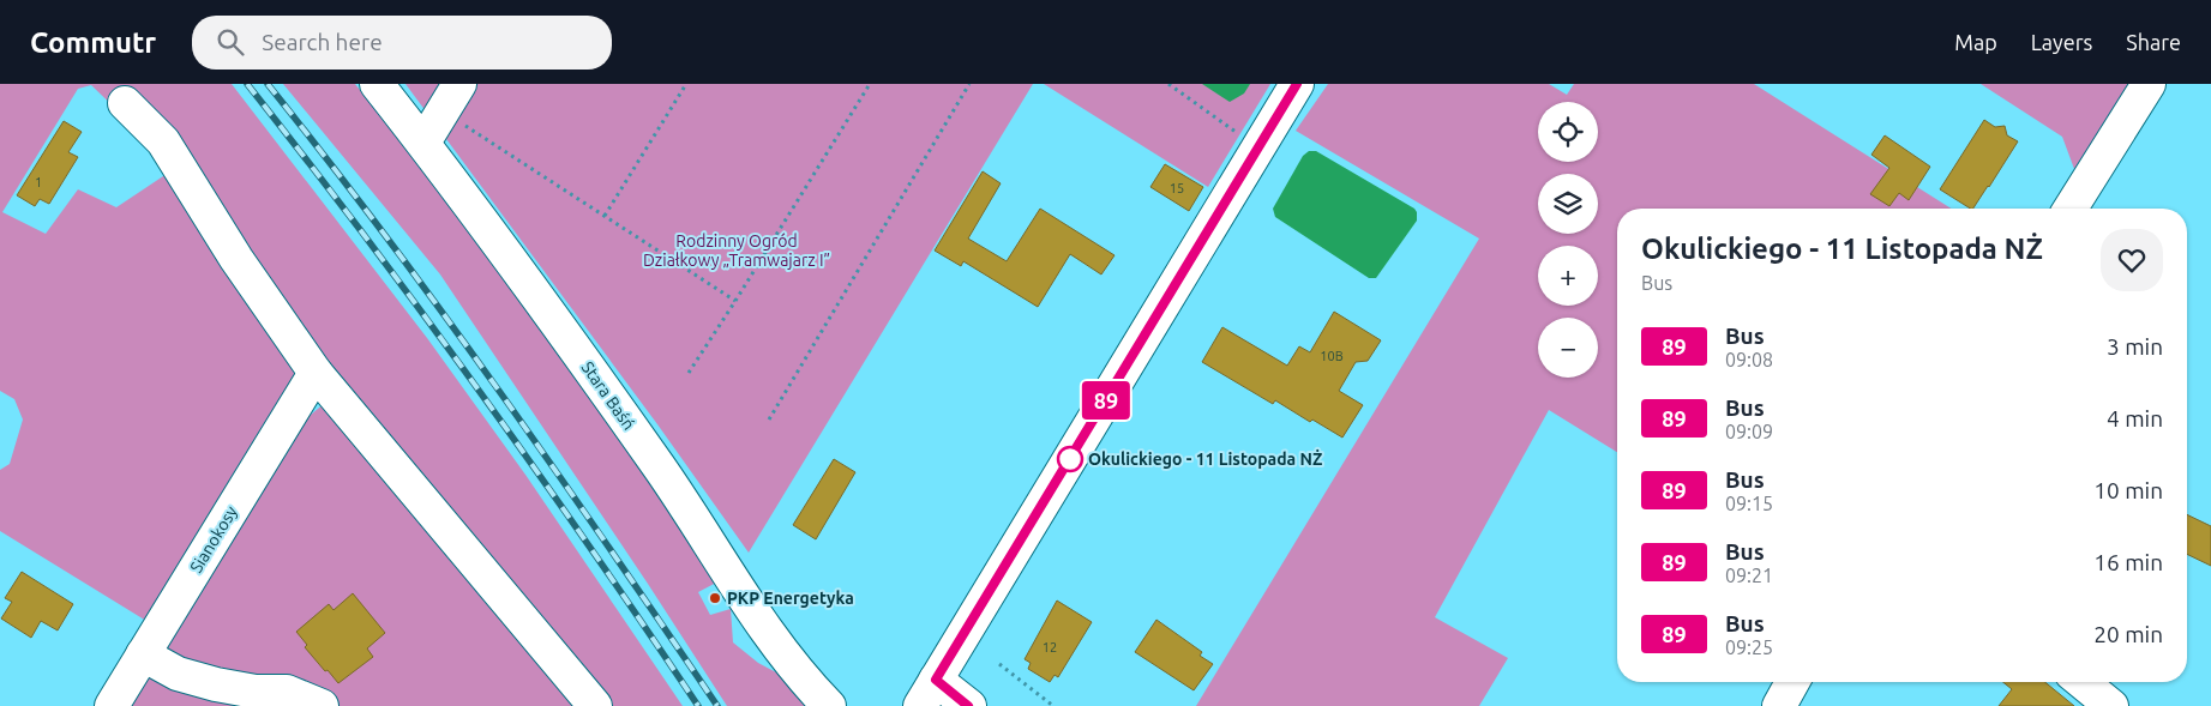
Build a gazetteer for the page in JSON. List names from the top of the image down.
{
  "streets": {
    "street": ["Stara Baśń", "Sianokosy"]
  },
  "parks": ["Rodzinny Ogród Działkowy „Tramwajarz I”"],
  "places": ["Okulickiego - 11 Listopada NŻ", "PKP Energetyka"],
  "lines": ["bus line 89"],
  "house_numbers": [
    "1",
    "15",
    "10B",
    "12"
  ],
  "page": {
    "header": "Commutr",
    "search": "Search here",
    "nav": ["Map", "Layers", "Share"],
    "on_map": "89",
    "map_buttons": ["+", "−"],
    "heading": ["Okulickiego - 11 Listopada NŻ", "Bus"],
    "list": [
      {
        "mark": "89",
        "name": "Bus",
        "note": "09:08",
        "value": "3 min"
      },
      {
        "mark": "89",
        "name": "Bus",
        "note": "09:09",
        "value": "4 min"
      },
      {
        "mark": "89",
        "name": "Bus",
        "note": "09:15",
        "value": "10 min"
      },
      {
        "mark": "89",
        "name": "Bus",
        "note": "09:21",
        "value": "16 min"
      },
      {
        "mark": "89",
        "name": "Bus",
        "note": "09:25",
        "value": "20 min"
      }
    ]
  }
}
